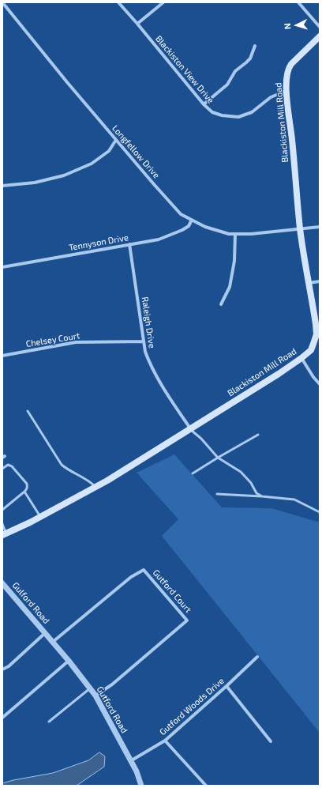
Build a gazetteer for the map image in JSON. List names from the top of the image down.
{
  "streets": {
    "main road": ["Blackiston Mill Road"],
    "street": [
      "Blackiston View Drive",
      "Longfellow Drive",
      "Tennyson Drive",
      "Raleigh Drive",
      "Chelsey Court",
      "Gutford Court",
      "Gulford Road",
      "Gutford Woods Drive",
      "Gutford Road"
    ]
  },
  "crossings": [
    ["Blackiston View Drive", "Blackiston Mill Road"],
    ["Blackiston Mill Road", "Longfellow Drive"],
    ["Blackiston Mill Road", "Raleigh Drive"],
    ["Longfellow Drive", "Tennyson Drive"],
    ["Tennyson Drive", "Raleigh Drive"],
    ["Raleigh Drive", "Chelsey Court"],
    ["Gutford Court", "Gutford Road"],
    ["Gulford Road", "Gutford Road"],
    ["Gutford Woods Drive", "Gutford Road"]
  ],
  "north": "left"
}
